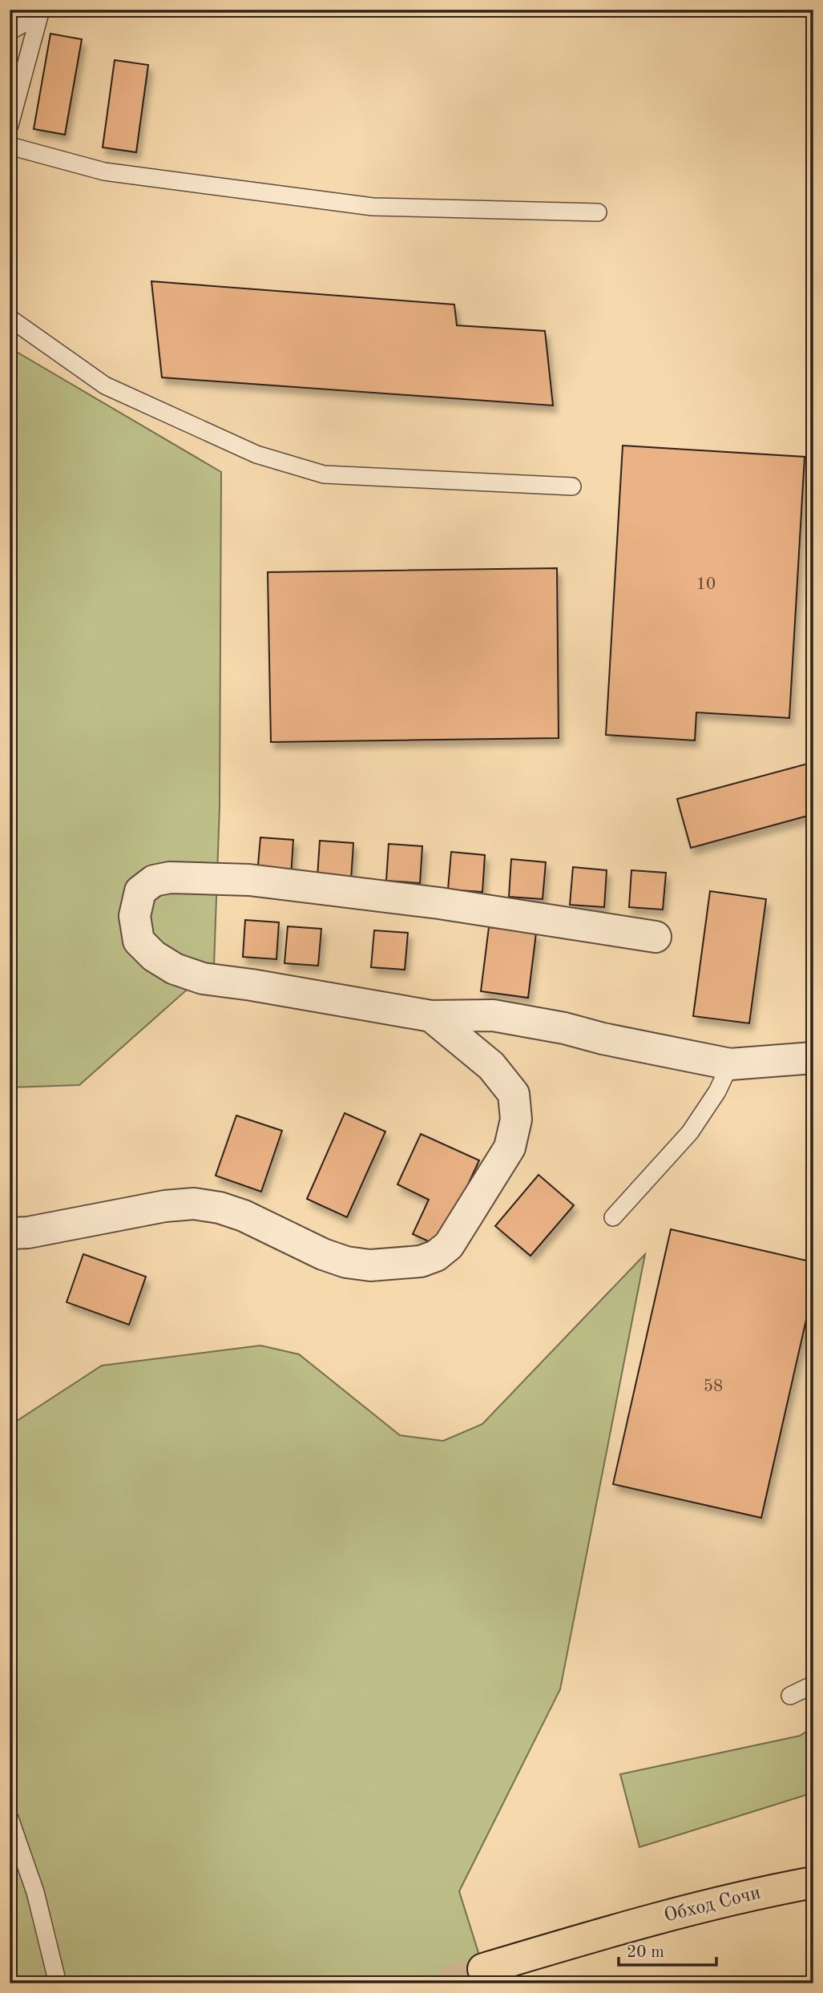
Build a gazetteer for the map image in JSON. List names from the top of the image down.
{
  "streets": {
    "highway": ["Обход Сочи"]
  },
  "house_numbers": ["10", "58"],
  "scale_bar": "20 m"
}
